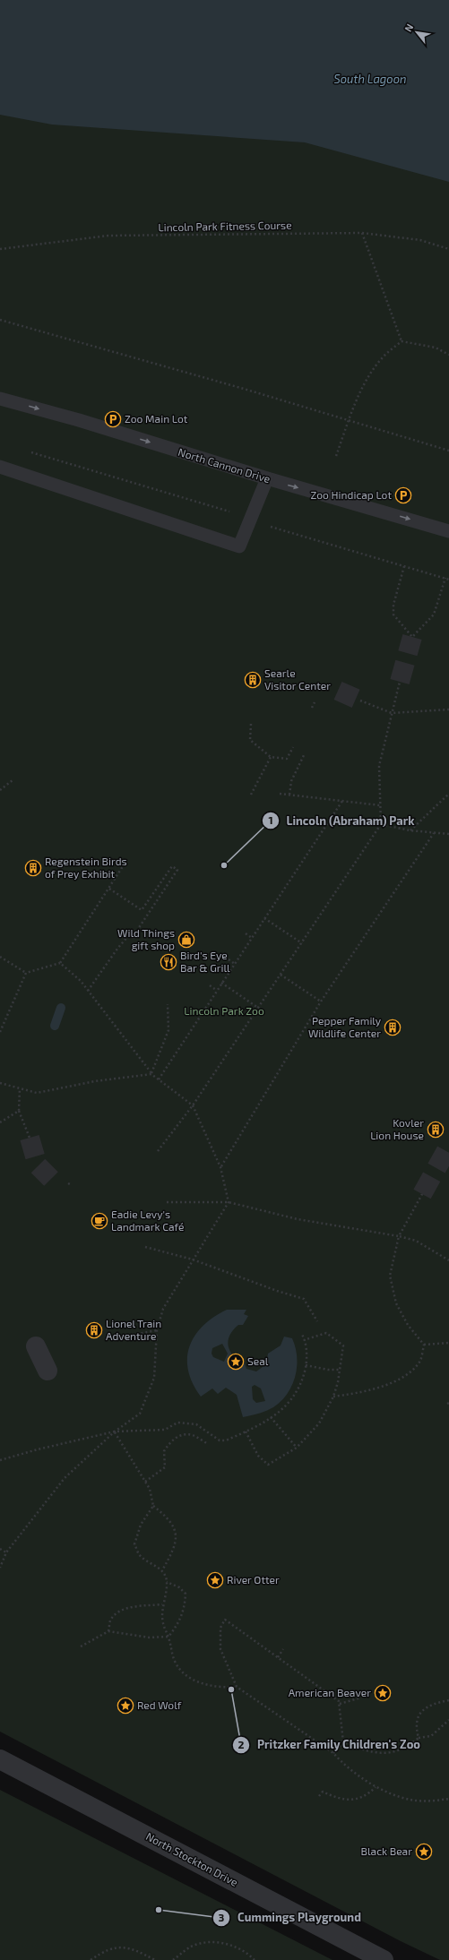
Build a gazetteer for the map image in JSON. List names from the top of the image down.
{
  "streets": {
    "street": ["North Stockton Drive"],
    "lane": ["North Cannon Drive"],
    "path": ["Lincoln Park Fitness Course"]
  },
  "water": ["South Lagoon"],
  "parks": ["Lincoln Park Zoo"],
  "places": {
    "parking": ["Zoo Main Lot", "Zoo Hindicap Lot"],
    "building": [
      "Searle Visitor Center",
      "Regenstein Birds of Prey Exhibit",
      "Pepper Family Wildlife Center",
      "Kovler Lion House",
      "Lionel Train Adventure"
    ],
    "other": ["Lincoln (Abraham) Park", "Pritzker Family Children's Zoo", "Cummings Playground"],
    "shop": ["Wild Things gift shop"],
    "restaurant": ["Bird's Eye Bar & Grill"],
    "cafe": ["Eadie Levy's Landmark Café"],
    "place": [
      "Seal",
      "River Otter",
      "American Beaver",
      "Red Wolf",
      "Black Bear"
    ]
  },
  "north": "top left"
}
